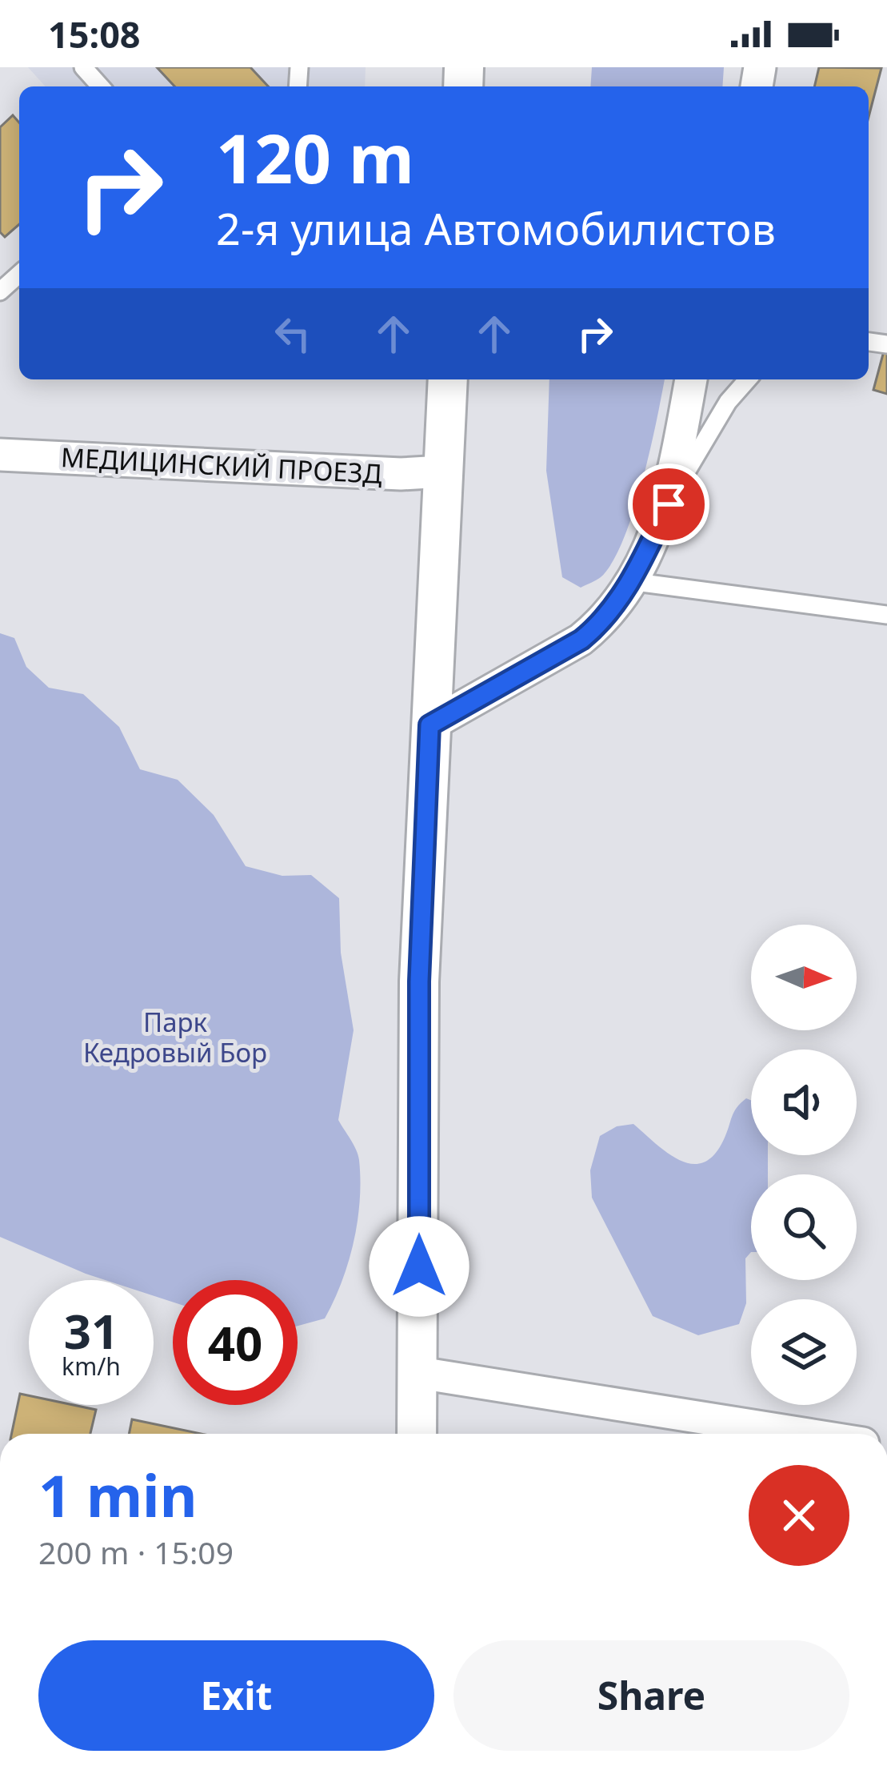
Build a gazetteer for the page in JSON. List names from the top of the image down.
{
  "streets": {
    "street": ["МЕДИЦИНСКИЙ ПРОЕЗД"]
  },
  "parks": ["Парк Кедровый Бор"],
  "north": "right",
  "page": {
    "status": "15:08",
    "turn": ["120 m", "2-я улица Автомобилистов"],
    "speed": "31 km/h",
    "limit": "40",
    "heading": ["1 min", "200 m · 15:09"],
    "buttons": ["Exit", "Share"]
  }
}
